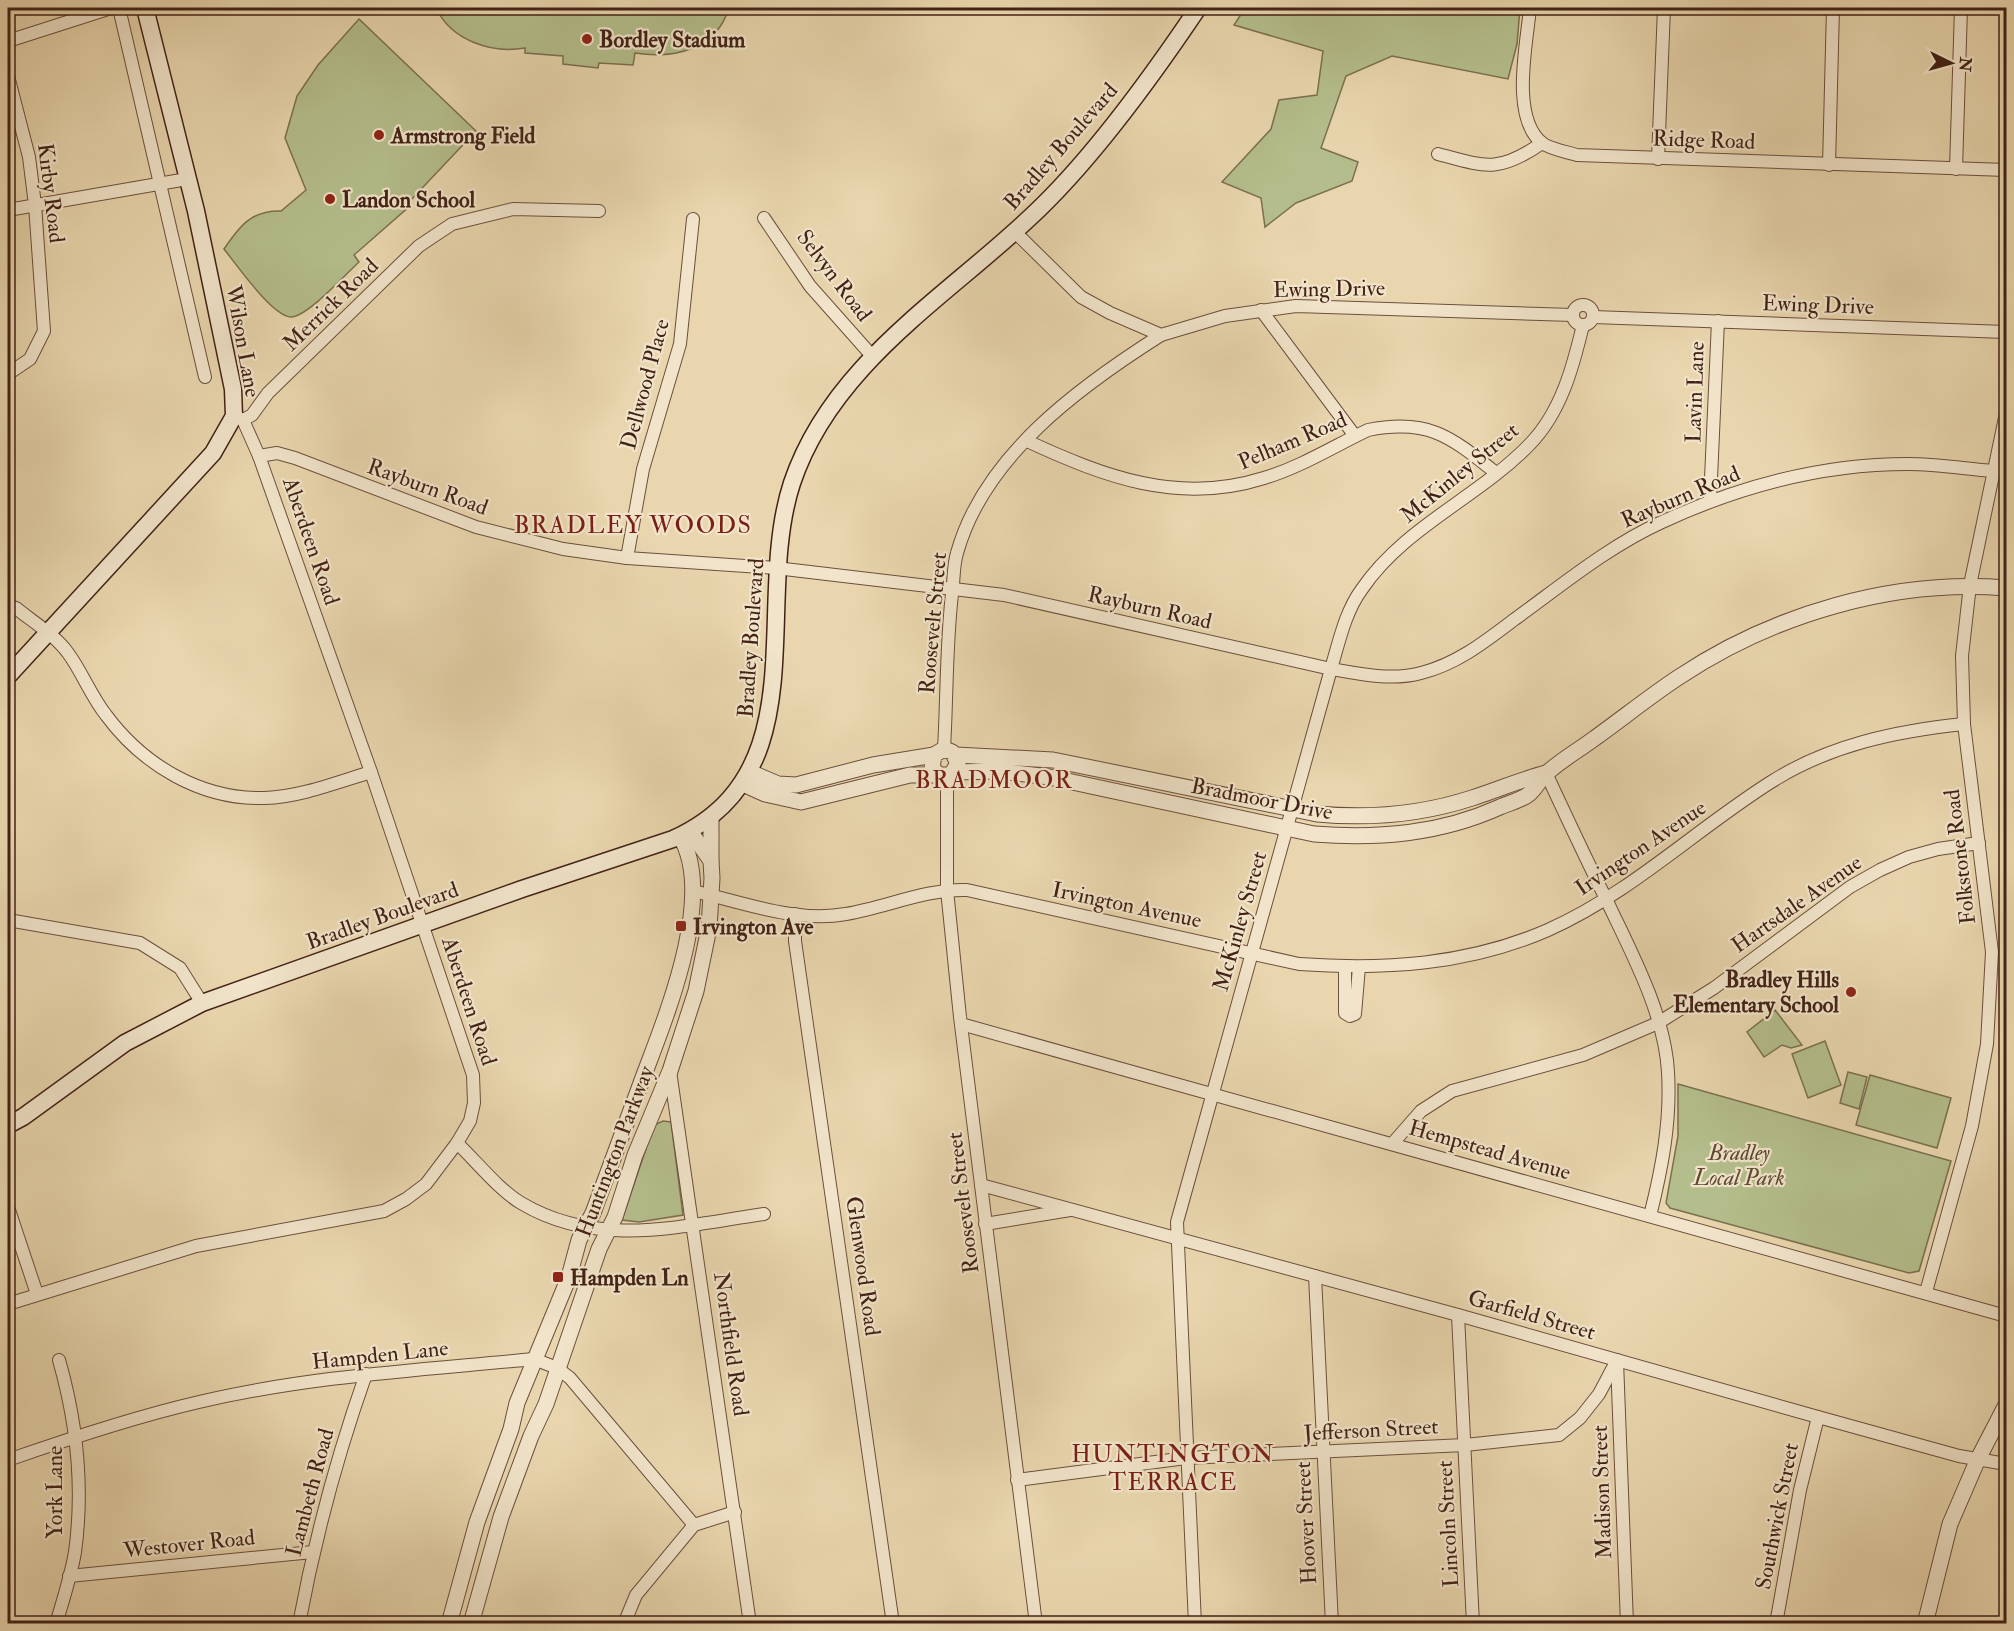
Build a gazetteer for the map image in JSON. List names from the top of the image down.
{
  "streets": {
    "main road": ["Bradley Boulevard", "Wilson Lane"],
    "street": [
      "Ridge Road",
      "Kirby Road",
      "Selvyn Road",
      "Ewing Drive",
      "Merrick Road",
      "Dellwood Place",
      "Lavin Lane",
      "Pelham Road",
      "McKinley Street",
      "Rayburn Road",
      "Aberdeen Road",
      "Roosevelt Street",
      "Bradmoor Drive",
      "Irvington Avenue",
      "Folkstone Road",
      "Hartsdale Avenue",
      "Hempstead Avenue",
      "Huntington Parkway",
      "Glenwood Road",
      "Garfield Street",
      "Northfield Road",
      "Hampden Lane",
      "Jefferson Street",
      "York Lane",
      "Lambeth Road",
      "Madison Street",
      "Southwick Street",
      "Hoover Street",
      "Lincoln Street",
      "Westover Road"
    ]
  },
  "crossings": [
    ["Bradley Boulevard", "Selvyn Road"],
    ["Bradley Boulevard", "Rayburn Road"],
    ["Bradley Boulevard", "Aberdeen Road"],
    ["Bradley Boulevard", "Bradmoor Drive"],
    ["Bradley Boulevard", "Huntington Parkway"],
    ["Ewing Drive", "Lavin Lane"],
    ["Ewing Drive", "McKinley Street"],
    ["Ewing Drive", "Roosevelt Street"],
    ["Merrick Road", "Wilson Lane"],
    ["Merrick Road", "Aberdeen Road"],
    ["Wilson Lane", "Aberdeen Road"],
    ["Dellwood Place", "Rayburn Road"],
    ["Lavin Lane", "Rayburn Road"],
    ["Pelham Road", "McKinley Street"],
    ["Pelham Road", "Roosevelt Street"],
    ["McKinley Street", "Rayburn Road"],
    ["McKinley Street", "Bradmoor Drive"],
    ["McKinley Street", "Irvington Avenue"],
    ["McKinley Street", "Hempstead Avenue"],
    ["McKinley Street", "Garfield Street"],
    ["McKinley Street", "Jefferson Street"],
    ["Rayburn Road", "Aberdeen Road"],
    ["Rayburn Road", "Roosevelt Street"],
    ["Rayburn Road", "Folkstone Road"],
    ["Roosevelt Street", "Bradmoor Drive"],
    ["Roosevelt Street", "Irvington Avenue"],
    ["Roosevelt Street", "Hempstead Avenue"],
    ["Roosevelt Street", "Garfield Street"],
    ["Roosevelt Street", "Jefferson Street"],
    ["Bradmoor Drive", "Folkstone Road"],
    ["Irvington Avenue", "Folkstone Road"],
    ["Irvington Avenue", "Huntington Parkway"],
    ["Irvington Avenue", "Glenwood Road"],
    ["Folkstone Road", "Hartsdale Avenue"],
    ["Folkstone Road", "Hempstead Avenue"],
    ["Hartsdale Avenue", "Hempstead Avenue"],
    ["Huntington Parkway", "Northfield Road"],
    ["Huntington Parkway", "Hampden Lane"],
    ["Garfield Street", "Jefferson Street"],
    ["Garfield Street", "Madison Street"],
    ["Garfield Street", "Southwick Street"],
    ["Garfield Street", "Hoover Street"],
    ["Garfield Street", "Lincoln Street"],
    ["Hampden Lane", "York Lane"],
    ["Hampden Lane", "Lambeth Road"],
    ["Jefferson Street", "Madison Street"],
    ["Jefferson Street", "Hoover Street"],
    ["Jefferson Street", "Lincoln Street"],
    ["York Lane", "Westover Road"],
    ["Lambeth Road", "Westover Road"]
  ],
  "districts": ["BRADLEY WOODS", "BRADMOOR", "HUNTINGTON TERRACE"],
  "parks": ["Bradley Local Park"],
  "places": {
    "other": [
      "Bordley Stadium",
      "Armstrong Field",
      "Landon School",
      "Bradley Hills Elementary School"
    ],
    "transit": ["Irvington Ave", "Hampden Ln"]
  },
  "north": "right"
}
